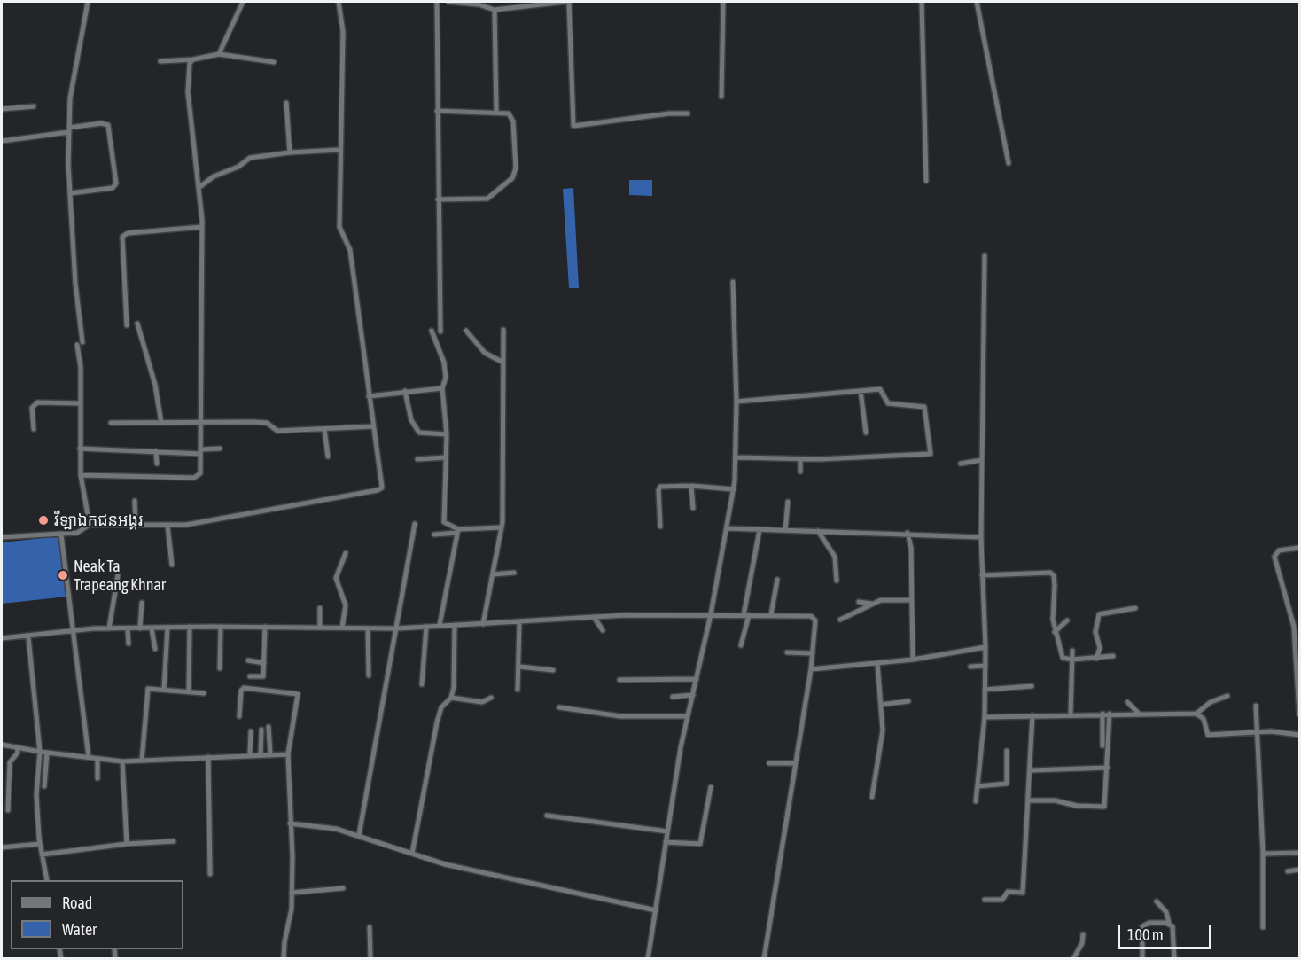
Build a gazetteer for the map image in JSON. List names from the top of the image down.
{
  "places": ["វីឡាឯកជនអង្គរ", "Neak Ta Trapeang Khnar"],
  "legend": ["Road", "Water"],
  "scale_bar": "100 m"
}
